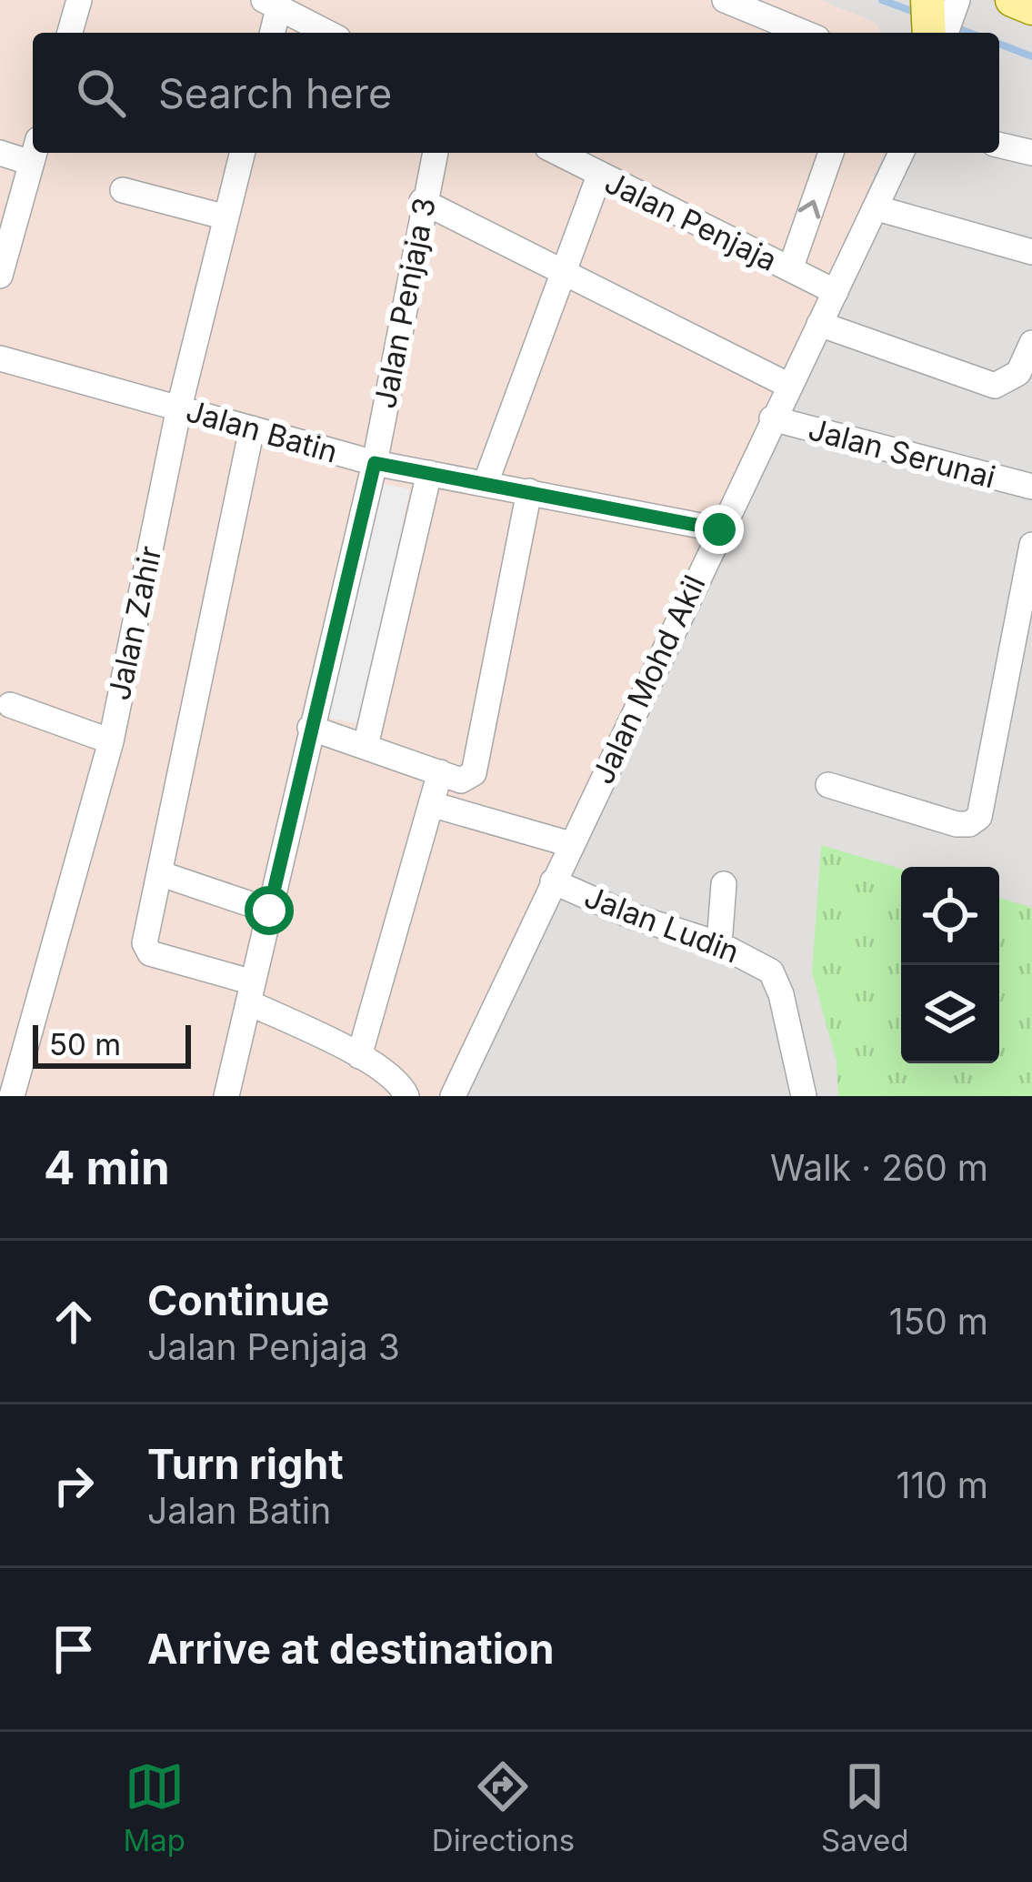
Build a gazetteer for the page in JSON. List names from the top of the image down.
{
  "streets": {
    "street": [
      "Jalan Penjaja",
      "Jalan Penjaja 3",
      "Jalan Batin",
      "Jalan Serunai",
      "Jalan Zahir",
      "Jalan Mohd Akil",
      "Jalan Ludin"
    ]
  },
  "crossings": [
    ["Jalan Penjaja", "Jalan Mohd Akil"],
    ["Jalan Penjaja 3", "Jalan Batin"],
    ["Jalan Batin", "Jalan Zahir"],
    ["Jalan Batin", "Jalan Mohd Akil"],
    ["Jalan Serunai", "Jalan Mohd Akil"],
    ["Jalan Mohd Akil", "Jalan Ludin"]
  ],
  "scale_bar": "50 m",
  "page": {
    "search": "Search here",
    "scale": "50 m",
    "heading": ["4 min", "Walk · 260 m"],
    "list": [
      ["Continue", "Jalan Penjaja 3", "150 m"],
      ["Turn right", "Jalan Batin", "110 m"],
      "Arrive at destination"
    ],
    "nav": ["Map", "Directions", "Saved"]
  }
}
